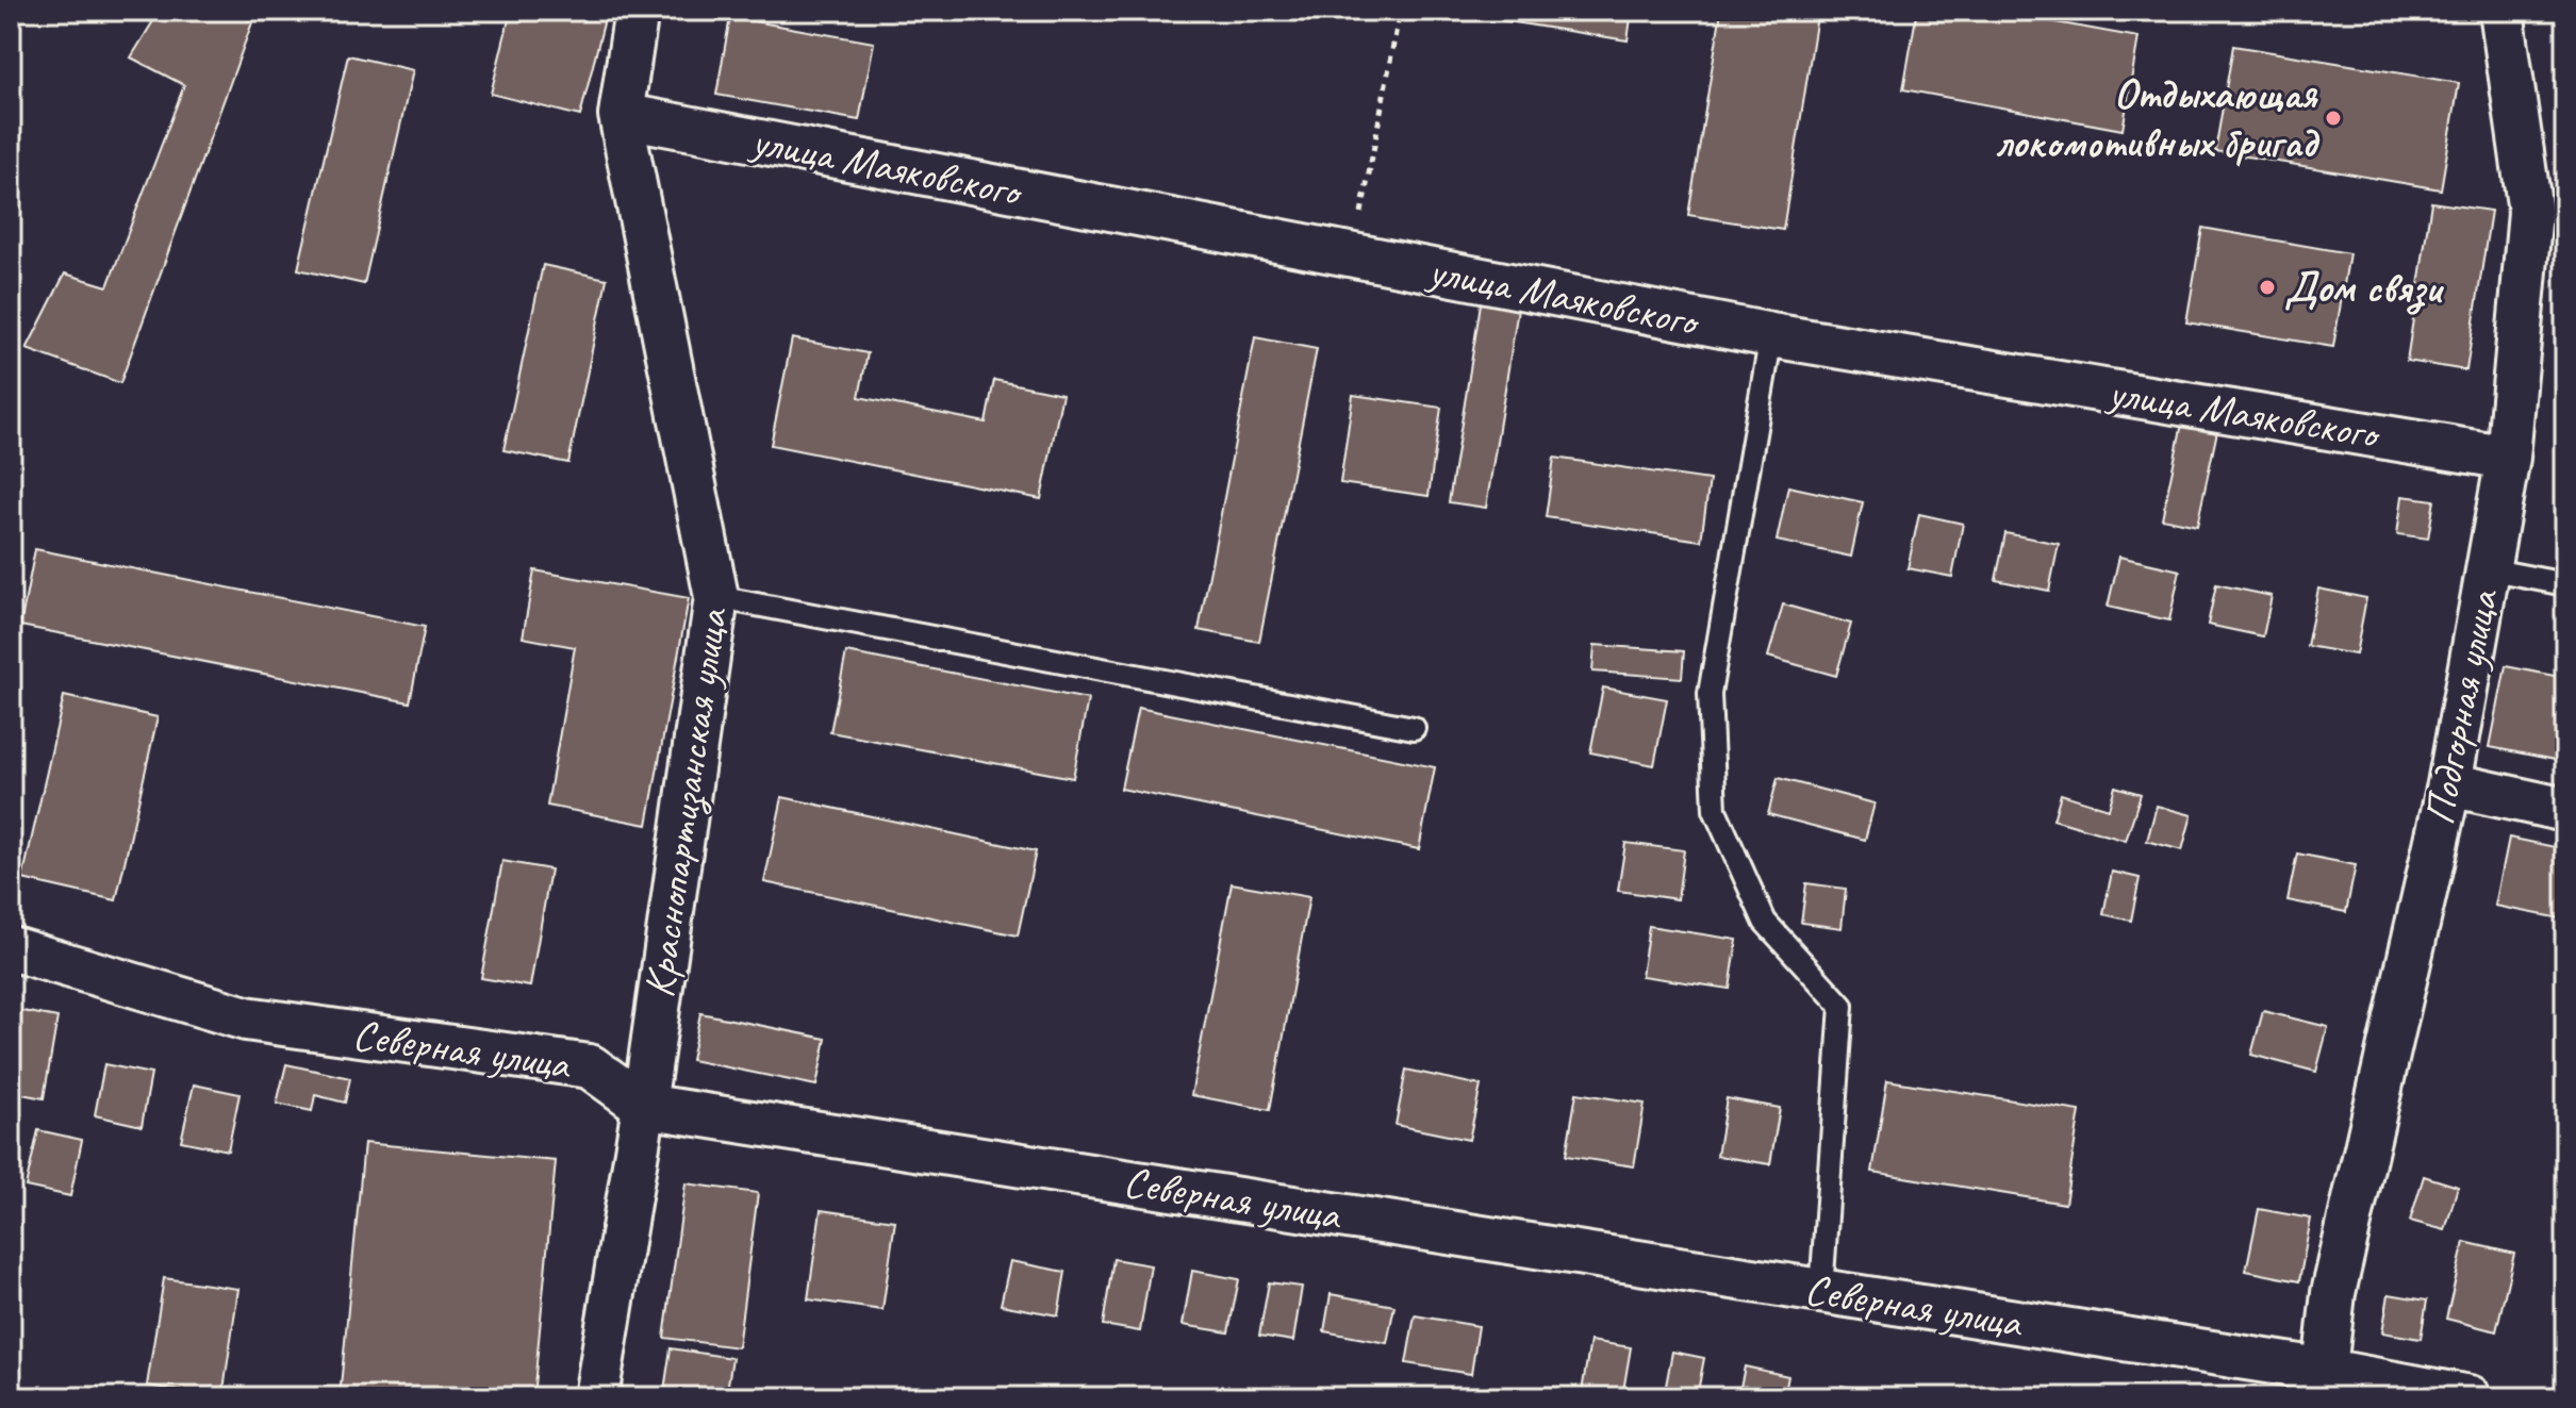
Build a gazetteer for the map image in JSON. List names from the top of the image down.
{
  "streets": {
    "street": [
      "улица Маяковского",
      "Подгорная улица",
      "Краснопартизанская улица",
      "Северная улица"
    ]
  },
  "crossings": [
    ["улица Маяковского", "Подгорная улица"],
    ["улица Маяковского", "Краснопартизанская улица"],
    ["Подгорная улица", "Северная улица"],
    ["Краснопартизанская улица", "Северная улица"]
  ],
  "places": ["Отдыхающая локомотивных бригад", "Дом связи"]
}
